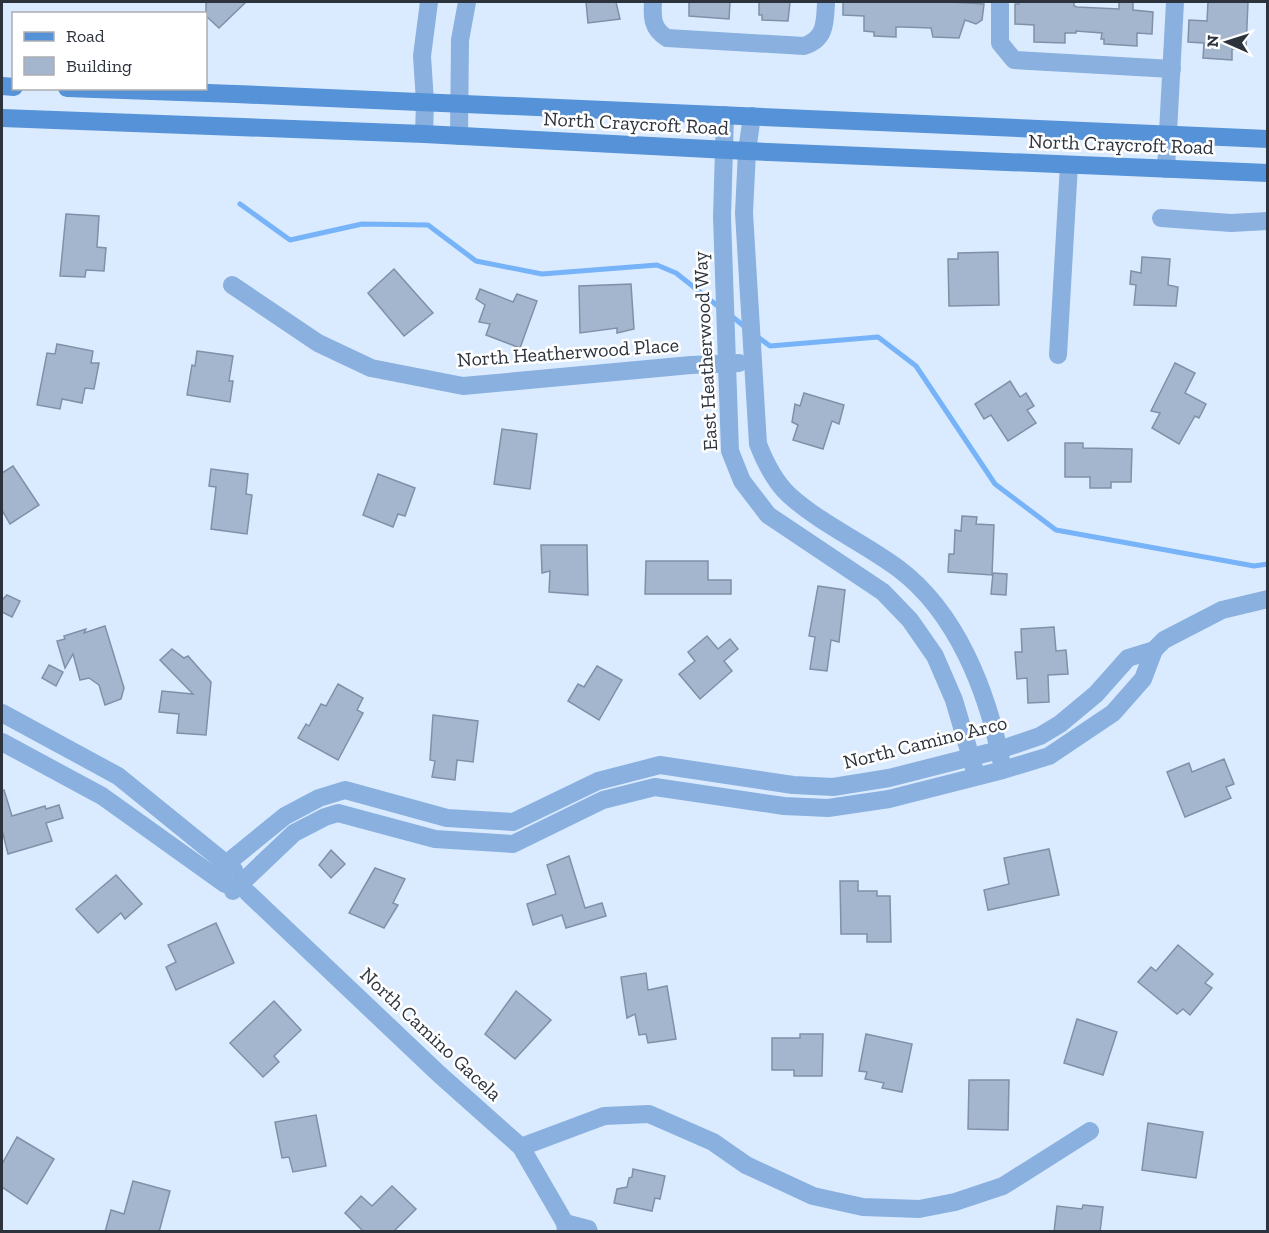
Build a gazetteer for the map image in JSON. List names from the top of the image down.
{
  "streets": {
    "main road": ["North Craycroft Road"],
    "street": [
      "East Heatherwood Way",
      "North Heatherwood Place",
      "North Camino Arco",
      "North Camino Gacela"
    ]
  },
  "crossings": [
    ["North Craycroft Road", "East Heatherwood Way"],
    ["East Heatherwood Way", "North Heatherwood Place"],
    ["East Heatherwood Way", "North Camino Arco"],
    ["North Camino Arco", "North Camino Gacela"]
  ],
  "legend": ["Road", "Building"],
  "north": "left"
}
